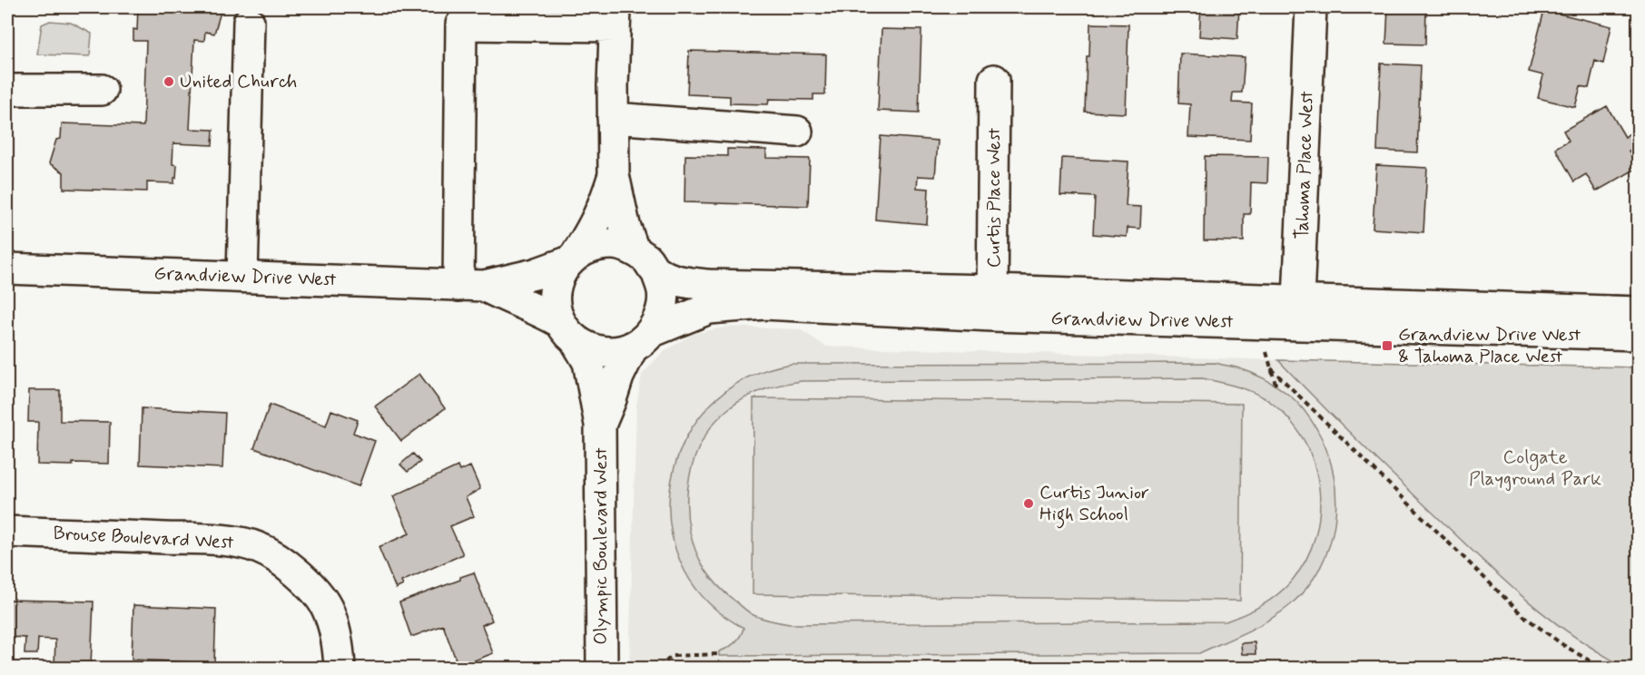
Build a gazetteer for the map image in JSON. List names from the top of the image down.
{
  "streets": {
    "street": [
      "Tahoma Place West",
      "Curtis Place West",
      "Grandview Drive West",
      "Brouse Boulevard West",
      "Olympic Boulevard West"
    ]
  },
  "crossings": [
    ["Tahoma Place West", "Grandview Drive West"],
    ["Curtis Place West", "Grandview Drive West"],
    ["Grandview Drive West", "Olympic Boulevard West"]
  ],
  "parks": ["Colgate Playground Park"],
  "places": {
    "other": ["United Church", "Curtis Junior High School"],
    "transit": ["Grandview Drive West & Tahoma Place West"]
  }
}
